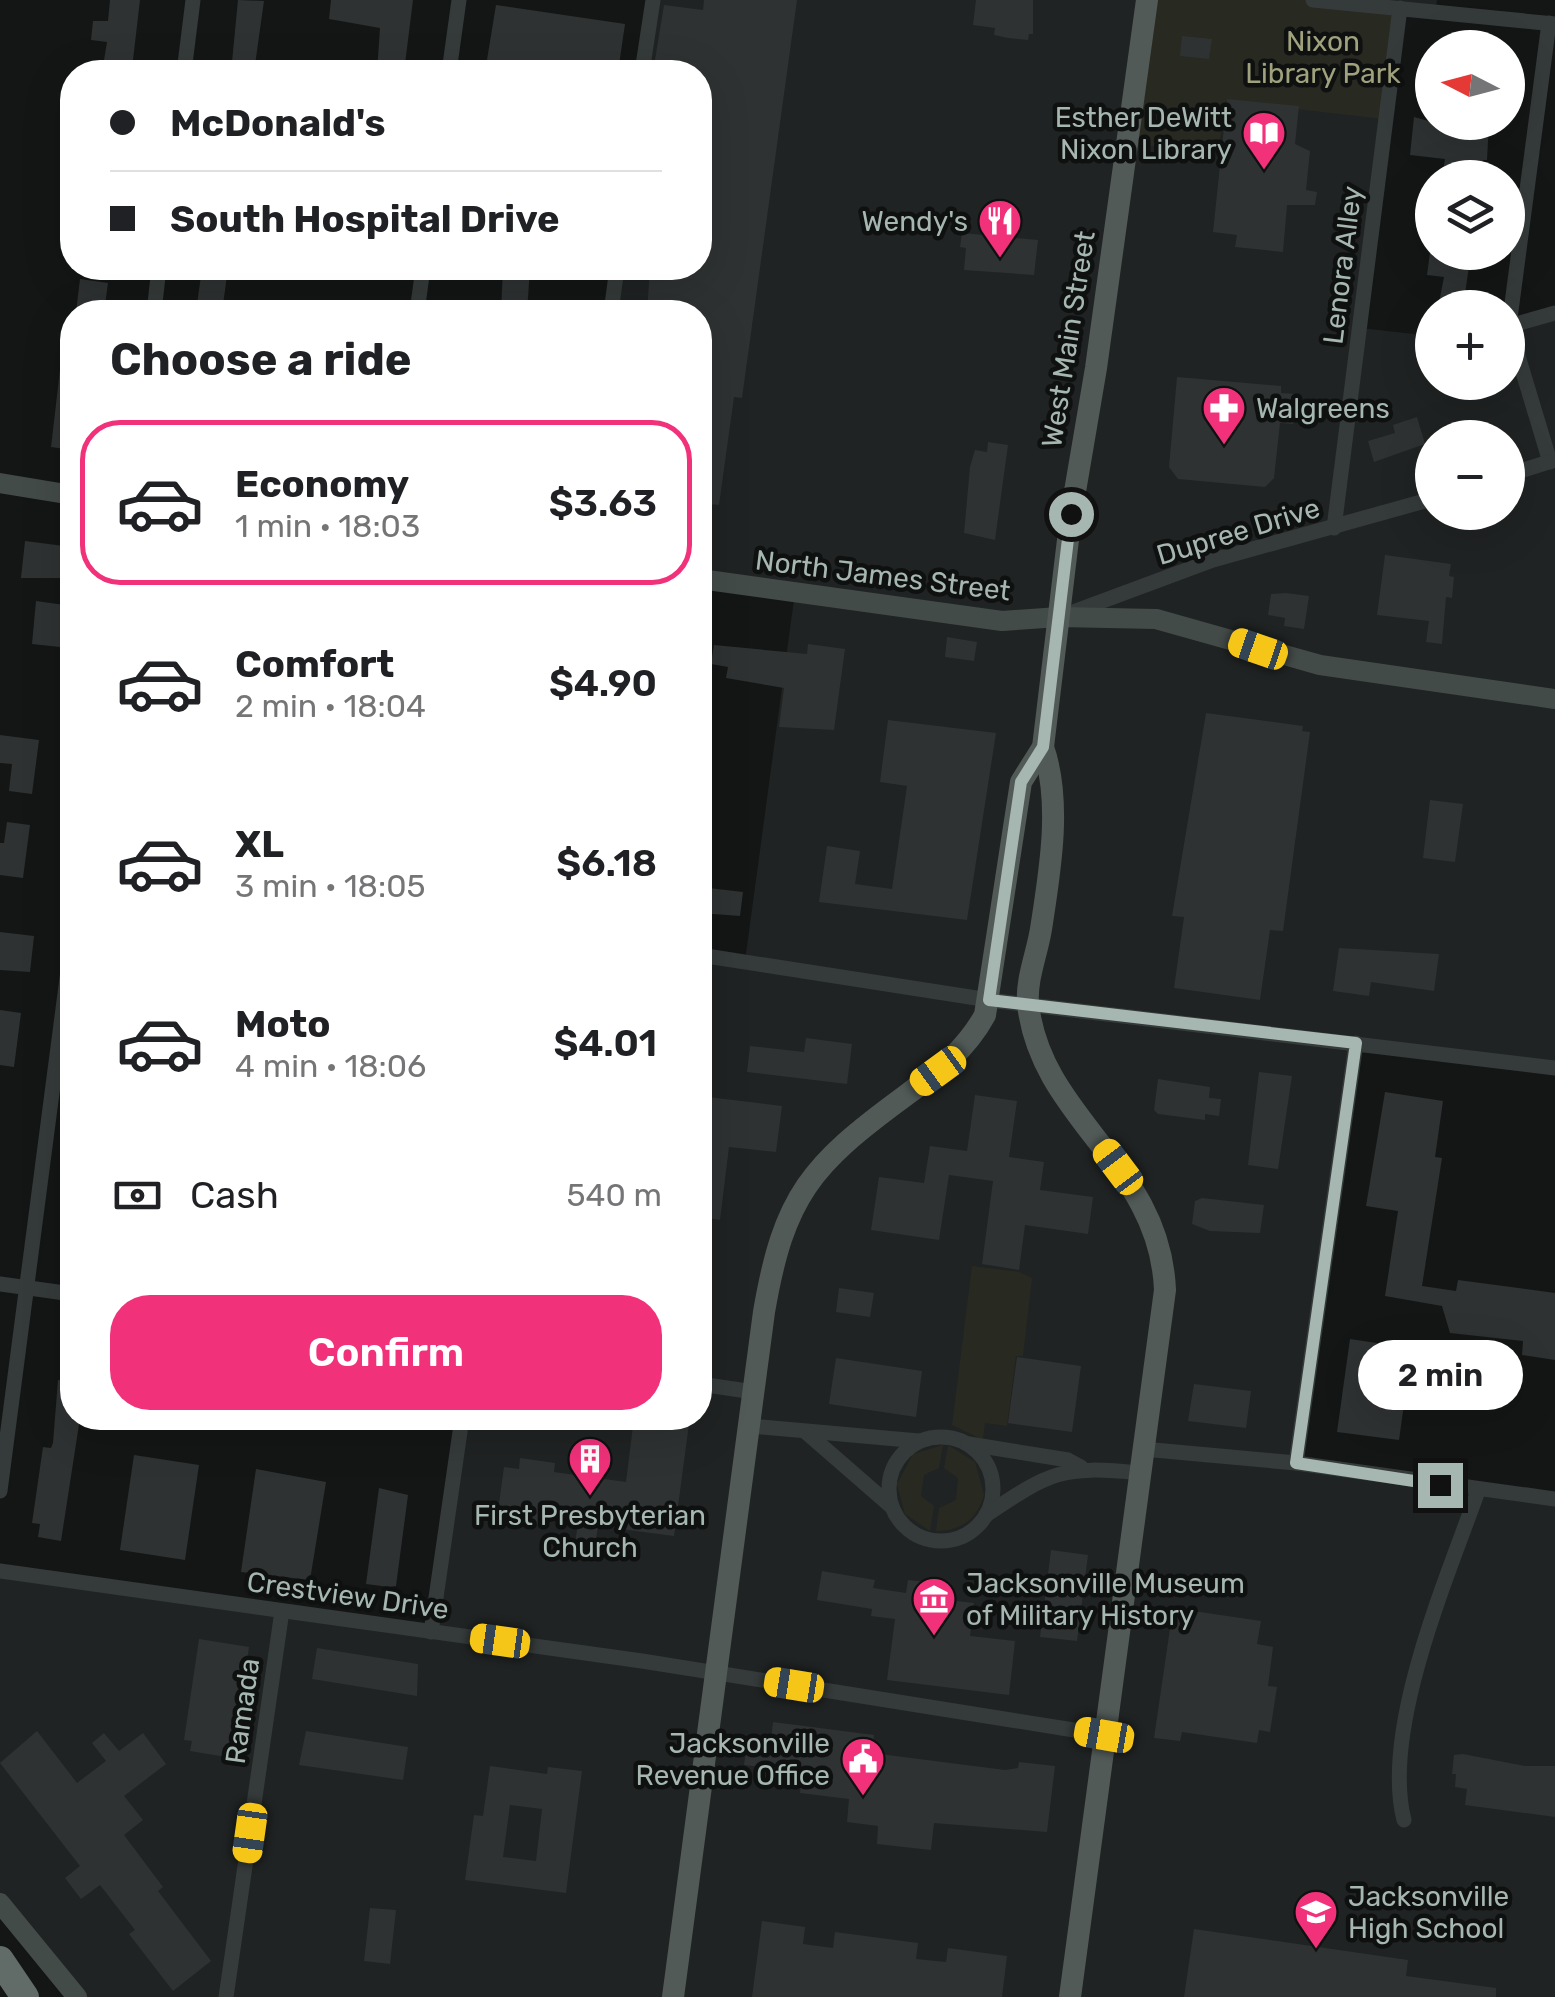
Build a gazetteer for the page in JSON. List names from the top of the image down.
{
  "streets": {
    "main road": ["West Main Street"],
    "street": [
      "Lenora Alley",
      "Dupree Drive",
      "North James Street",
      "Crestview Drive",
      "Ramada"
    ]
  },
  "crossings": [
    ["Lenora Alley", "Dupree Drive"],
    ["West Main Street", "Dupree Drive"],
    ["West Main Street", "North James Street"],
    ["West Main Street", "Crestview Drive"],
    ["Dupree Drive", "North James Street"],
    ["Crestview Drive", "Ramada"]
  ],
  "parks": ["Nixon Library Park"],
  "places": {
    "library": ["Esther DeWitt Nixon Library"],
    "restaurant": ["Wendy's"],
    "pharmacy": ["Walgreens"],
    "building": ["First Presbyterian Church"],
    "museum": ["Jacksonville Museum of Military History"],
    "public building": ["Jacksonville Revenue Office"],
    "school or university": ["Jacksonville High School"]
  },
  "north": "left",
  "page": {
    "map_buttons": ["+", "−"],
    "banner": ["McDonald's", "South Hospital Drive"],
    "heading": "Choose a ride",
    "list": [
      {
        "name": "Economy",
        "note": "1 min · 18:03",
        "value": "$3.63"
      },
      {
        "name": "Comfort",
        "note": "2 min · 18:04",
        "value": "$4.90"
      },
      {
        "name": "XL",
        "note": "3 min · 18:05",
        "value": "$6.18"
      },
      {
        "name": "Moto",
        "note": "4 min · 18:06",
        "value": "$4.01"
      }
    ],
    "pay": ["Cash", "540 m"],
    "buttons": "Confirm",
    "bubble": "2 min"
  }
}
